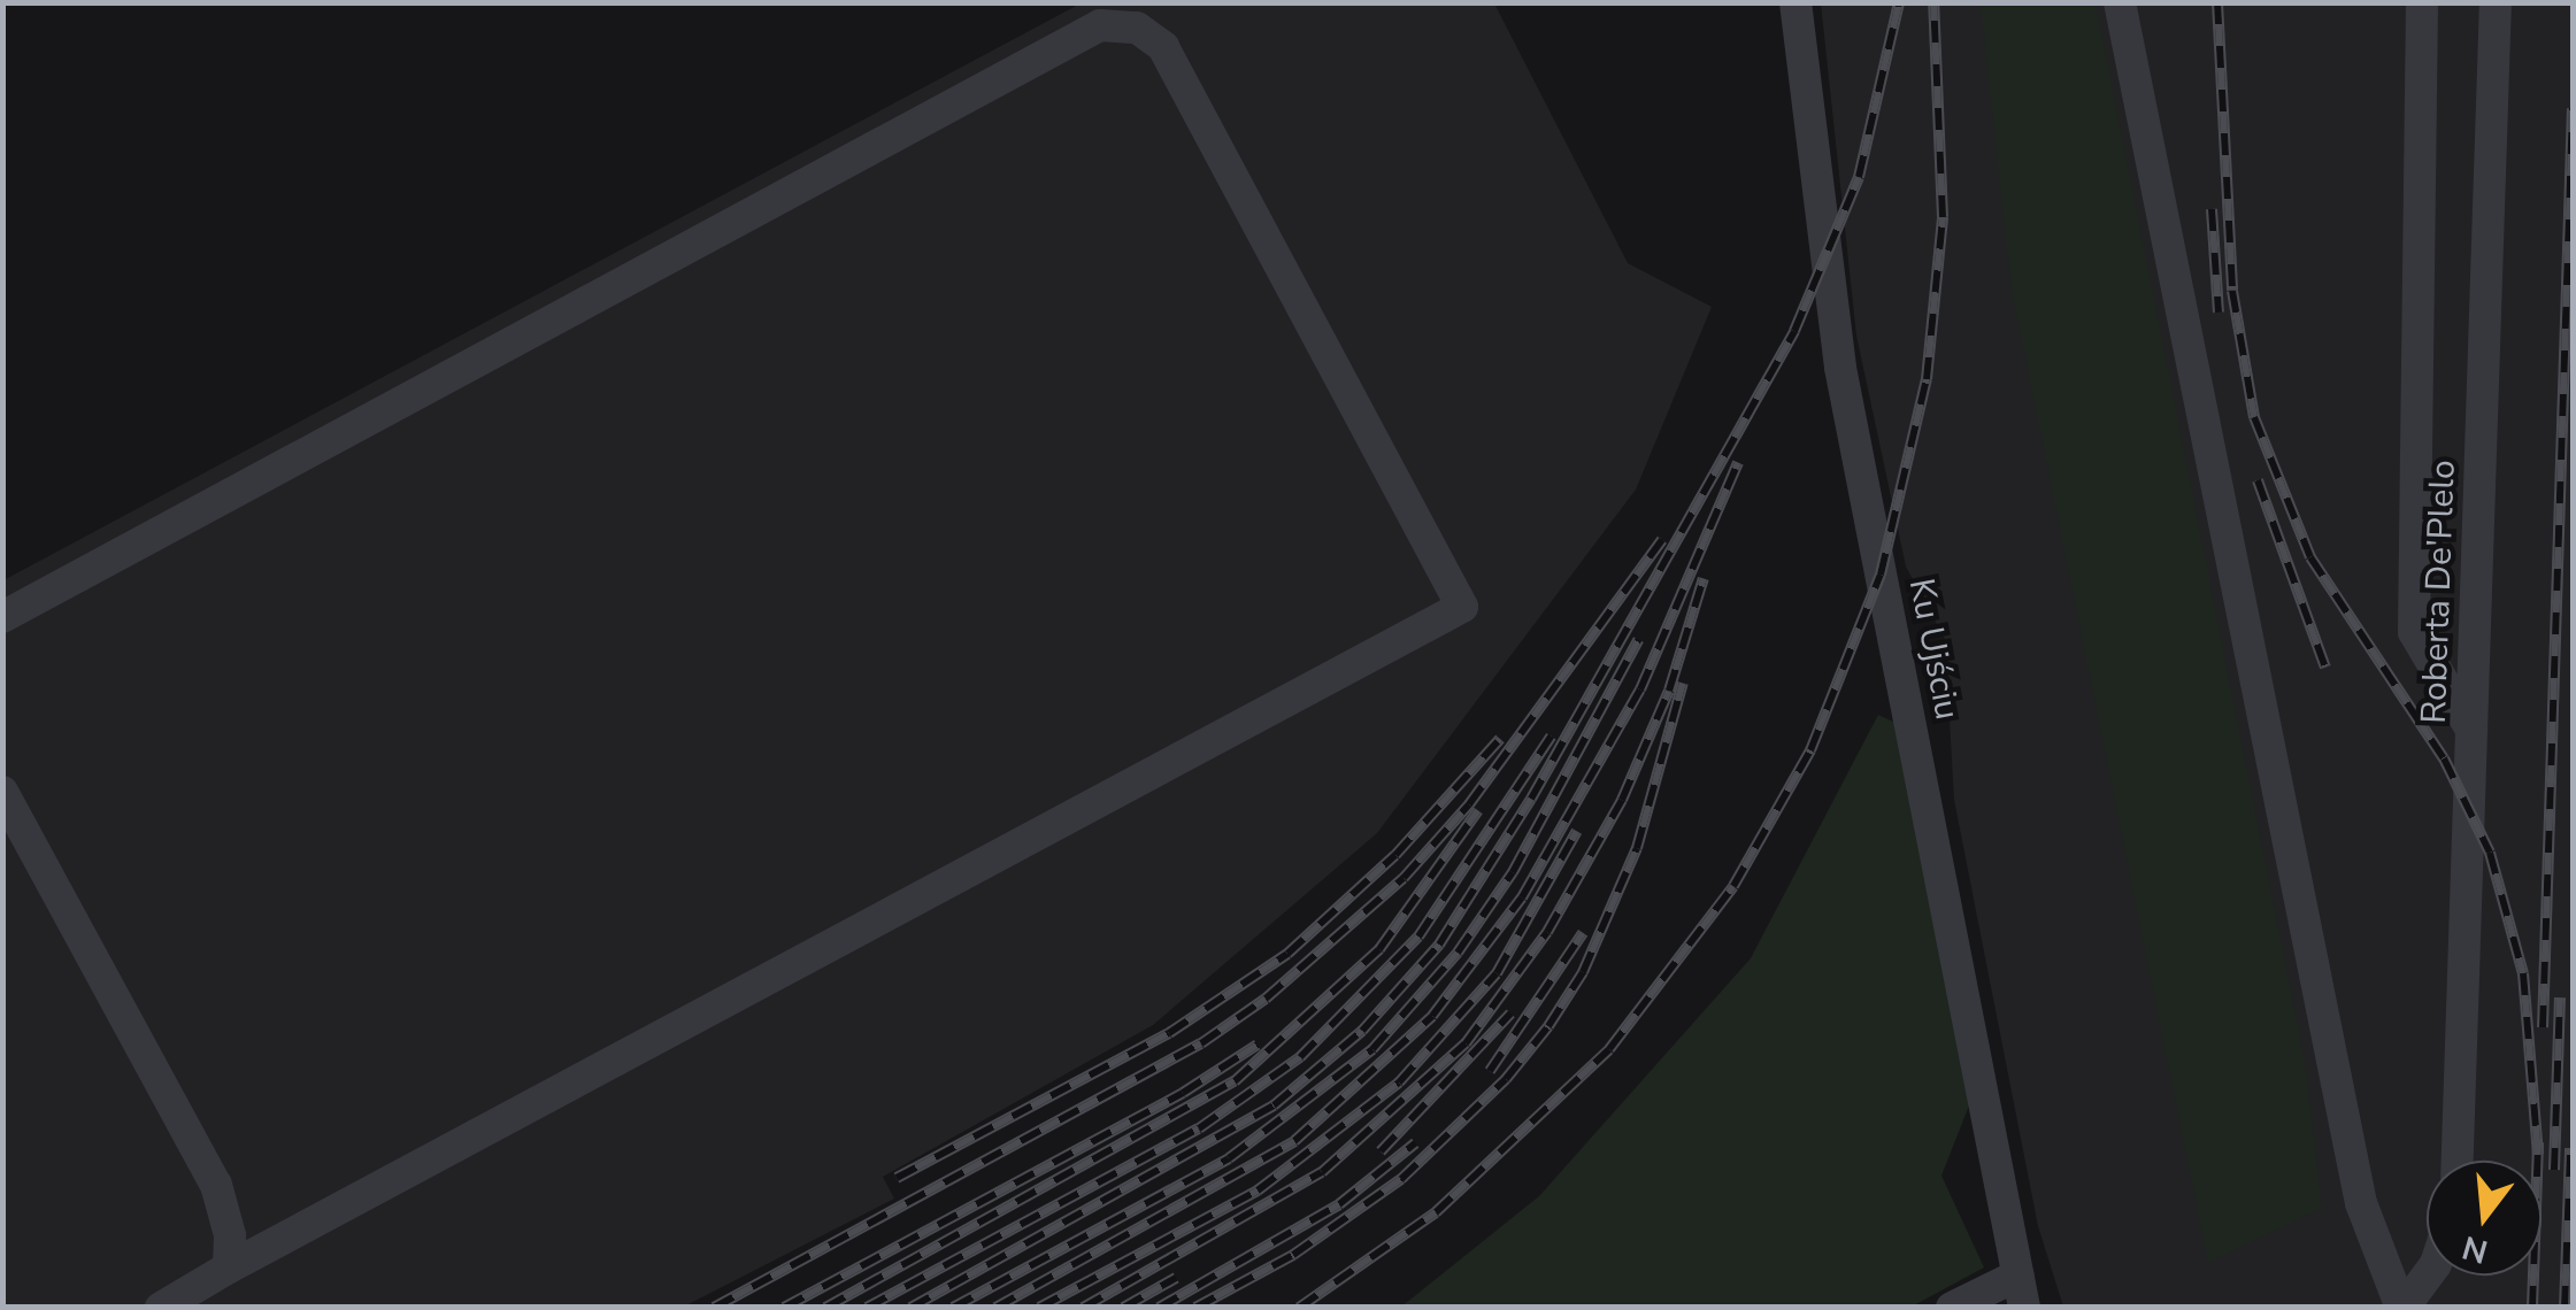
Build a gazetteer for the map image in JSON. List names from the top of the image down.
{
  "streets": {
    "street": ["Roberta De'Plelo", "Ku Ujściu"]
  },
  "north": "bottom"
}
